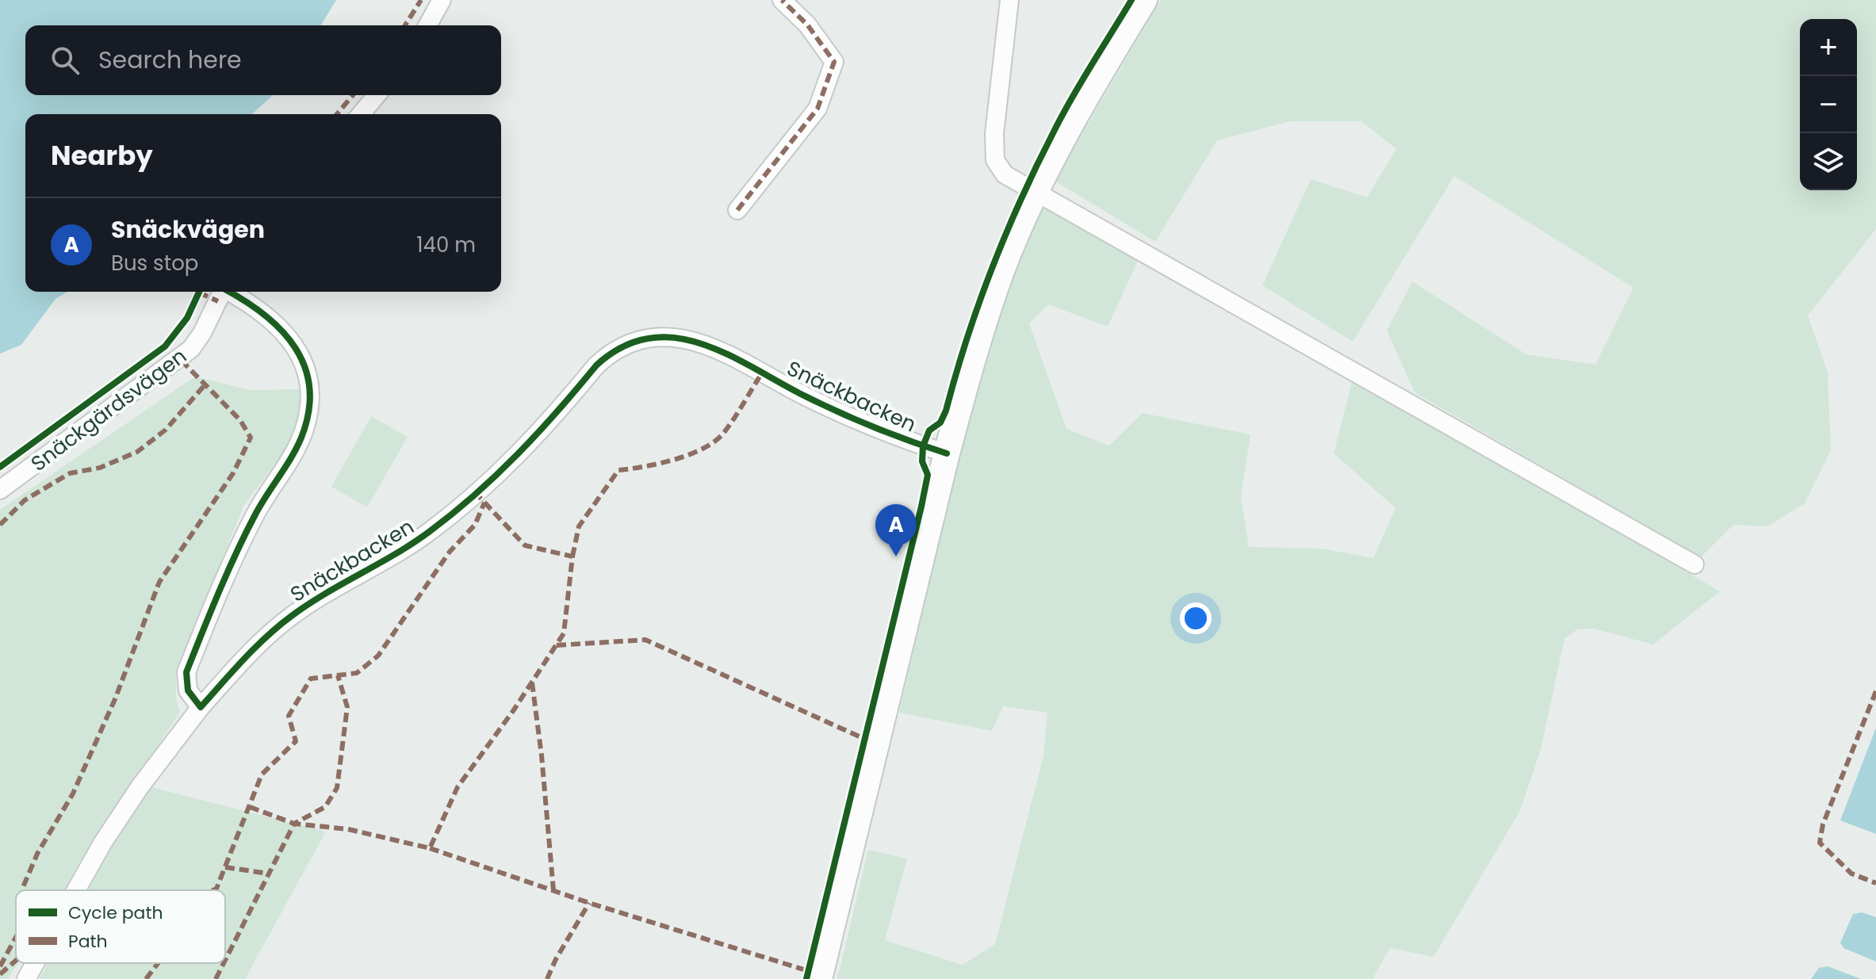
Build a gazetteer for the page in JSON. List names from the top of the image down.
{
  "streets": {
    "street": ["Snäckbacken", "Snäckgärdsvägen"]
  },
  "legend": ["Cycle path", "Path"],
  "page": {
    "map_buttons": ["+", "−"],
    "search": "Search here",
    "heading": "Nearby",
    "list": [
      {
        "mark": "A",
        "name": "Snäckvägen",
        "note": "Bus stop",
        "value": "140 m"
      }
    ],
    "pins": "A"
  }
}
